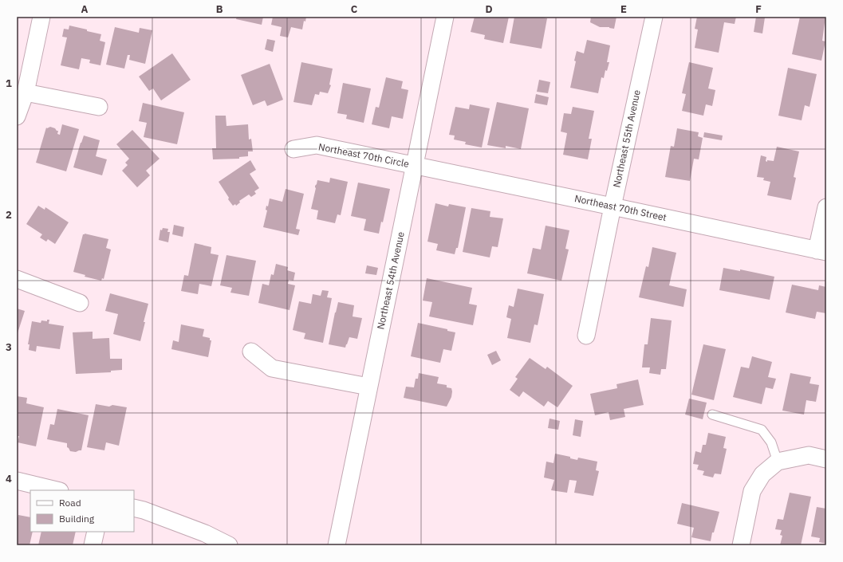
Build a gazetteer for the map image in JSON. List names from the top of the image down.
{
  "streets": {
    "street": [
      "Northeast 55th Avenue",
      "Northeast 70th Circle",
      "Northeast 70th Street",
      "Northeast 54th Avenue"
    ]
  },
  "crossings": [
    ["Northeast 55th Avenue", "Northeast 70th Street"],
    ["Northeast 70th Circle", "Northeast 70th Street"],
    ["Northeast 70th Circle", "Northeast 54th Avenue"],
    ["Northeast 70th Street", "Northeast 54th Avenue"]
  ],
  "legend": ["Road", "Building"],
  "grid": {
    "columns": [
      "A",
      "B",
      "C",
      "D",
      "E",
      "F"
    ],
    "rows": [
      "1",
      "2",
      "3",
      "4"
    ]
  }
}
